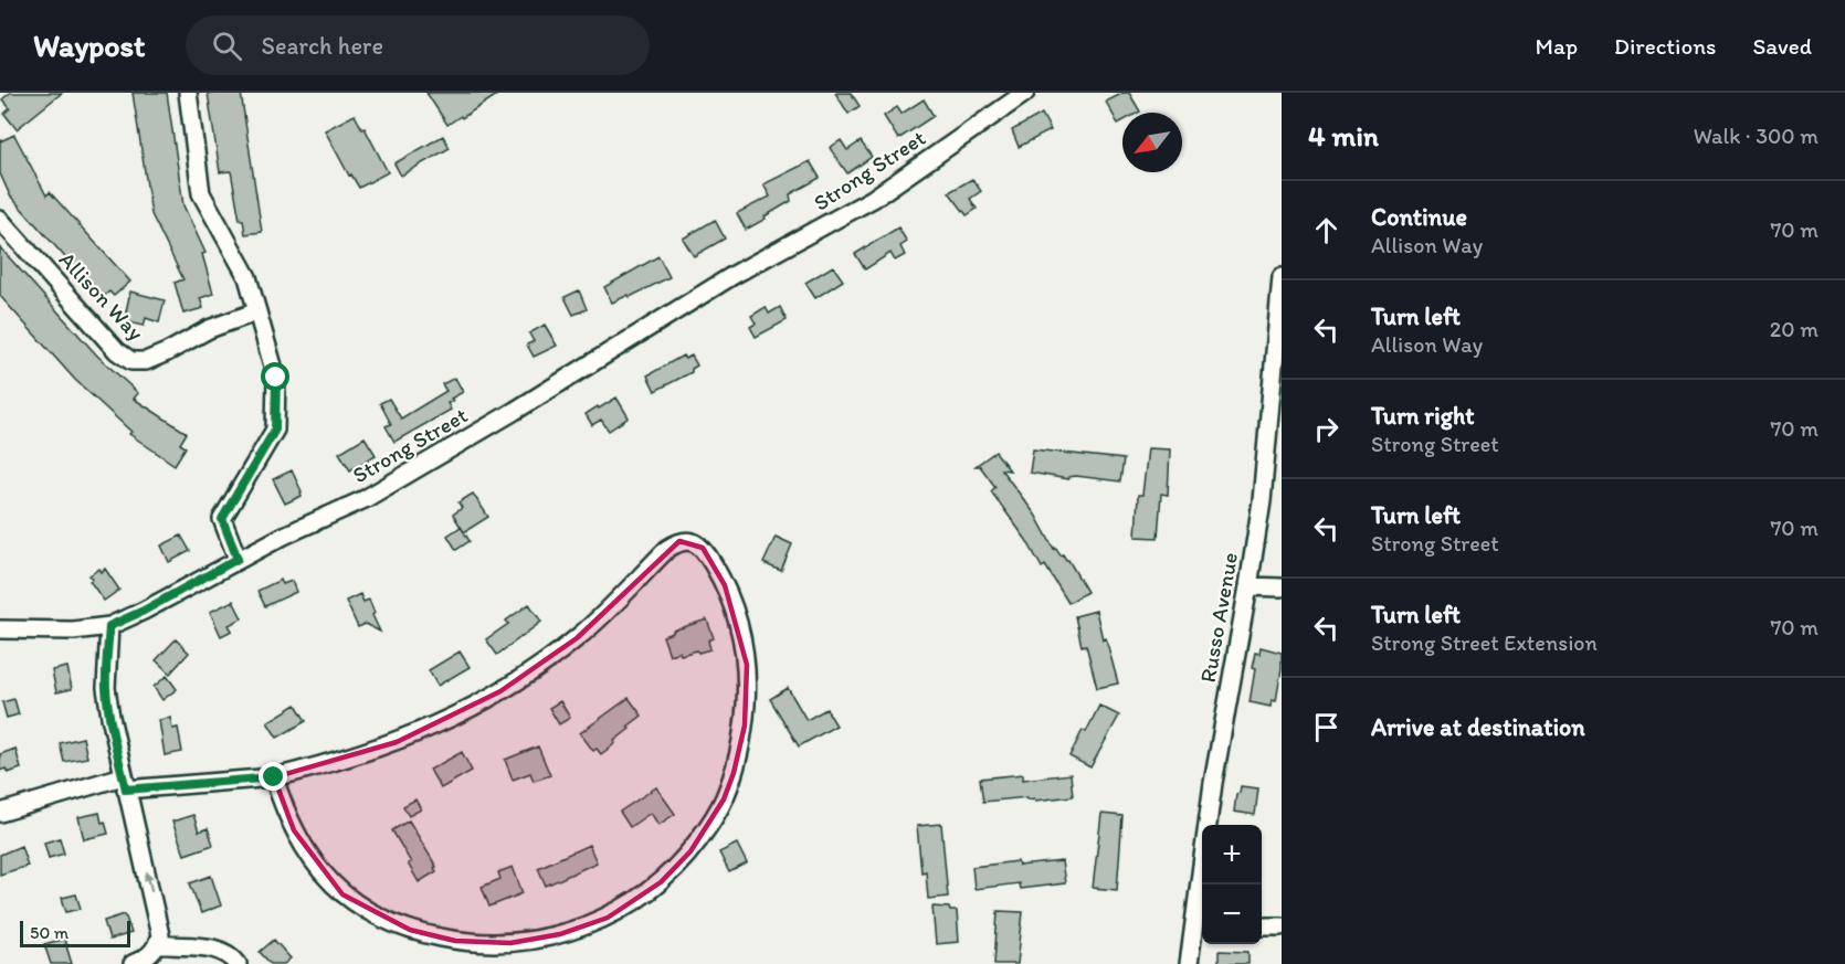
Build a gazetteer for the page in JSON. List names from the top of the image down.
{
  "streets": {
    "street": ["Strong Street", "Allison Way", "Russo Avenue"]
  },
  "scale_bar": "50 m",
  "north": "bottom left",
  "page": {
    "header": "Waypost",
    "search": "Search here",
    "nav": ["Map", "Directions", "Saved"],
    "heading": ["4 min", "Walk · 300 m"],
    "list": [
      ["Continue", "Allison Way", "70 m"],
      ["Turn left", "Allison Way", "20 m"],
      ["Turn right", "Strong Street", "70 m"],
      ["Turn left", "Strong Street", "70 m"],
      ["Turn left", "Strong Street Extension", "70 m"],
      "Arrive at destination"
    ],
    "map_buttons": ["+", "−"],
    "scale": "50 m"
  }
}
